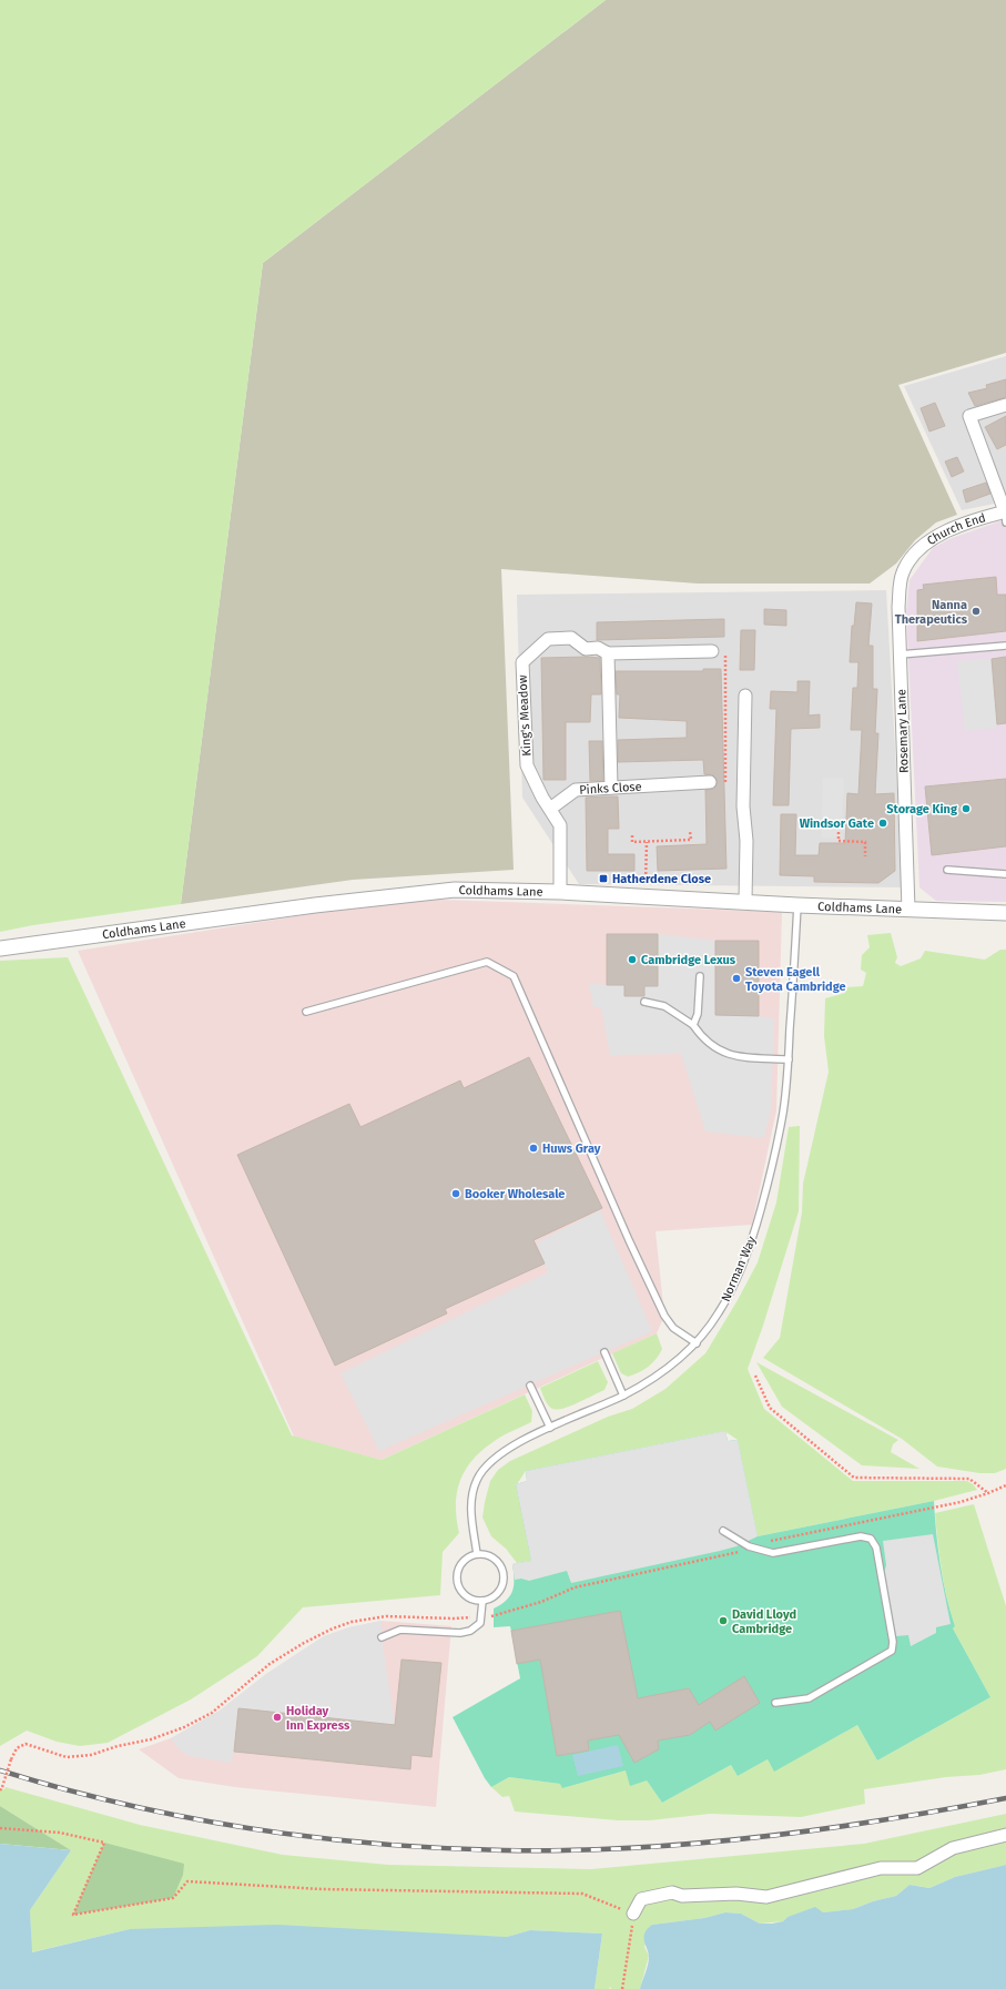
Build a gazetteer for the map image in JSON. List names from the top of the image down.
{
  "streets": {
    "street": [
      "Church End",
      "King's Meadow",
      "Rosemary Lane",
      "Pinks Close",
      "Coldhams Lane"
    ],
    "lane": ["Norman Way"]
  },
  "crossings": [
    ["Church End", "Rosemary Lane"],
    ["King's Meadow", "Pinks Close"],
    ["Rosemary Lane", "Coldhams Lane"],
    ["Coldhams Lane", "Norman Way"]
  ],
  "places": {
    "other": [
      "Nanna Therapeutics",
      "Storage King",
      "Windsor Gate",
      "Cambridge Lexus",
      "Steven Eagell Toyota Cambridge",
      "Huws Gray",
      "Booker Wholesale",
      "David Lloyd Cambridge",
      "Holiday Inn Express"
    ],
    "transit": ["Hatherdene Close"]
  }
}
